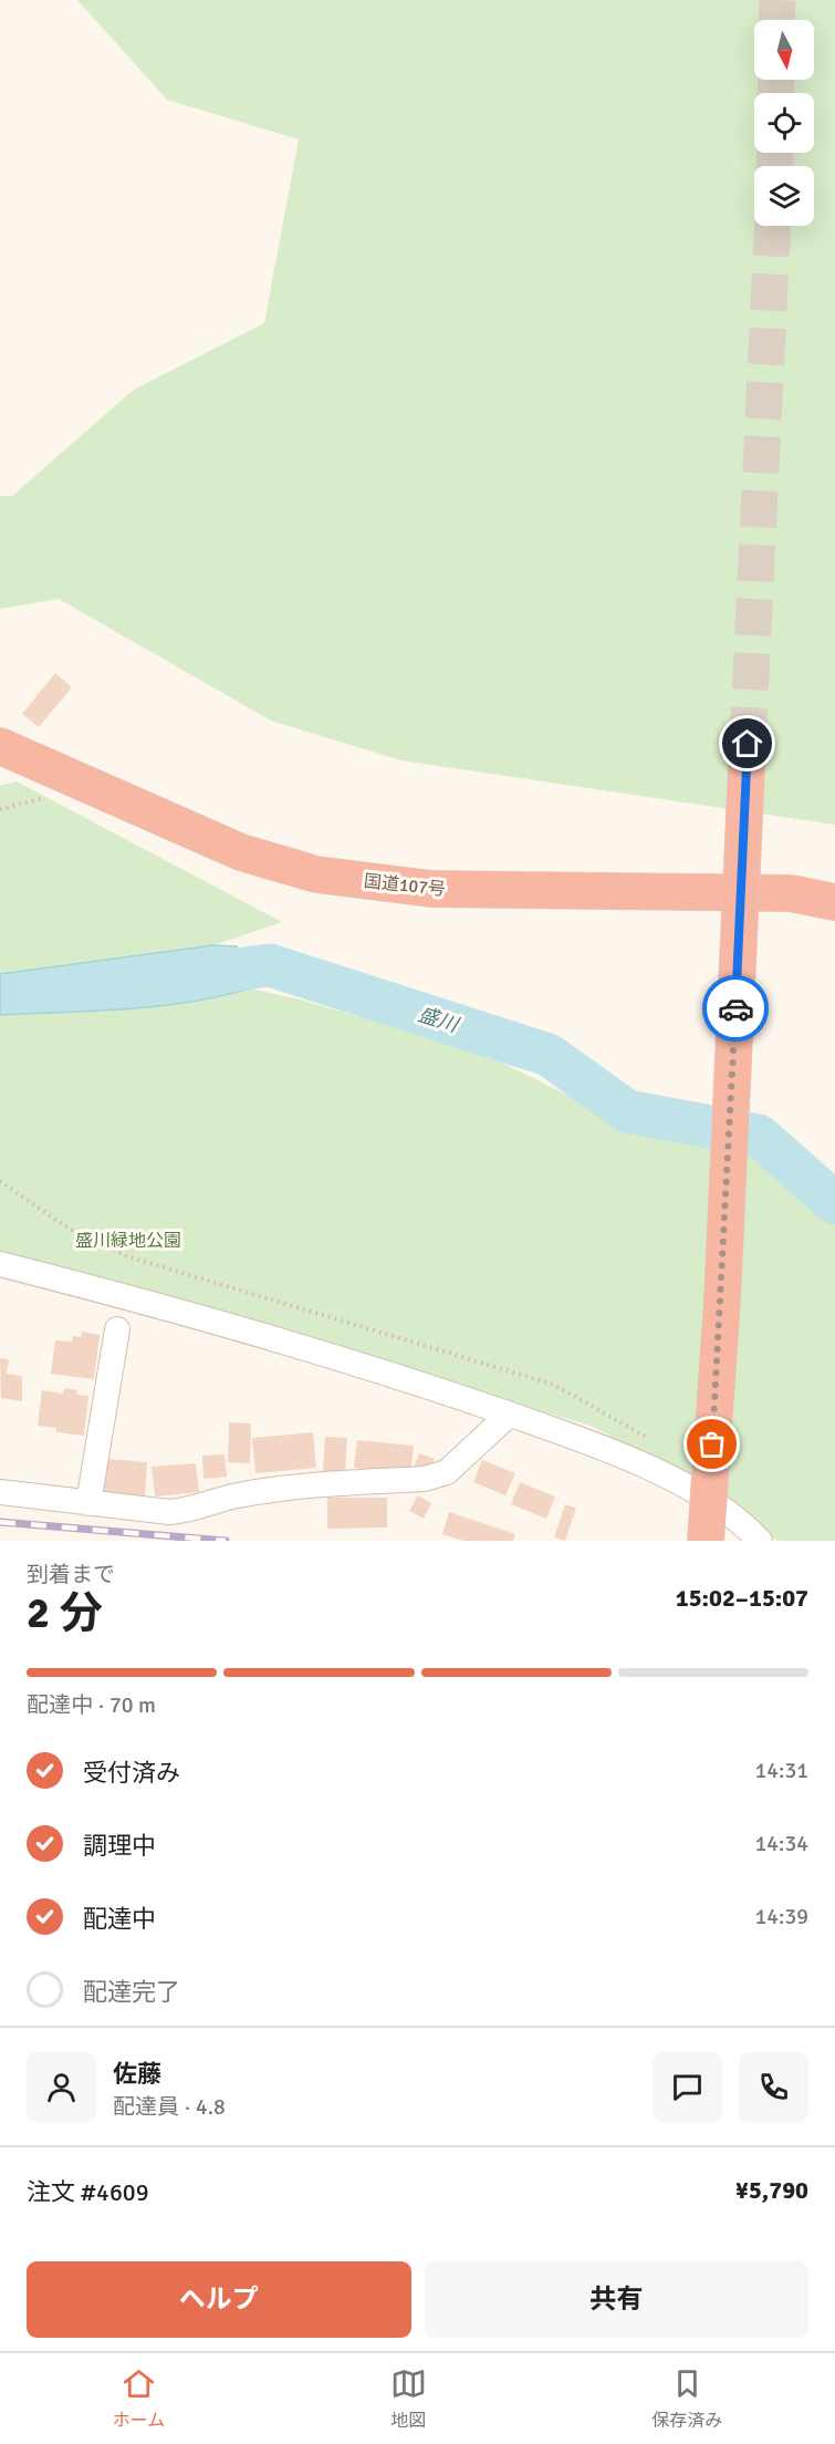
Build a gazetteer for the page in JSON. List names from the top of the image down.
{
  "streets": {
    "highway": ["国道107号"]
  },
  "water": ["盛川"],
  "parks": ["盛川緑地公園"],
  "north": "bottom",
  "page": {
    "heading": ["2 分", "到着まで", "15:02–15:07"],
    "panel": [
      "佐藤",
      "配達員 · 4.8",
      "注文 #4609",
      "¥5,790"
    ],
    "bar": "配達中 · 70 m",
    "list": [
      ["受付済み", "14:31"],
      ["調理中", "14:34"],
      ["配達中", "14:39"],
      "配達完了"
    ],
    "buttons": ["ヘルプ", "共有"],
    "tabs": ["ホーム", "地図", "保存済み"]
  }
}
